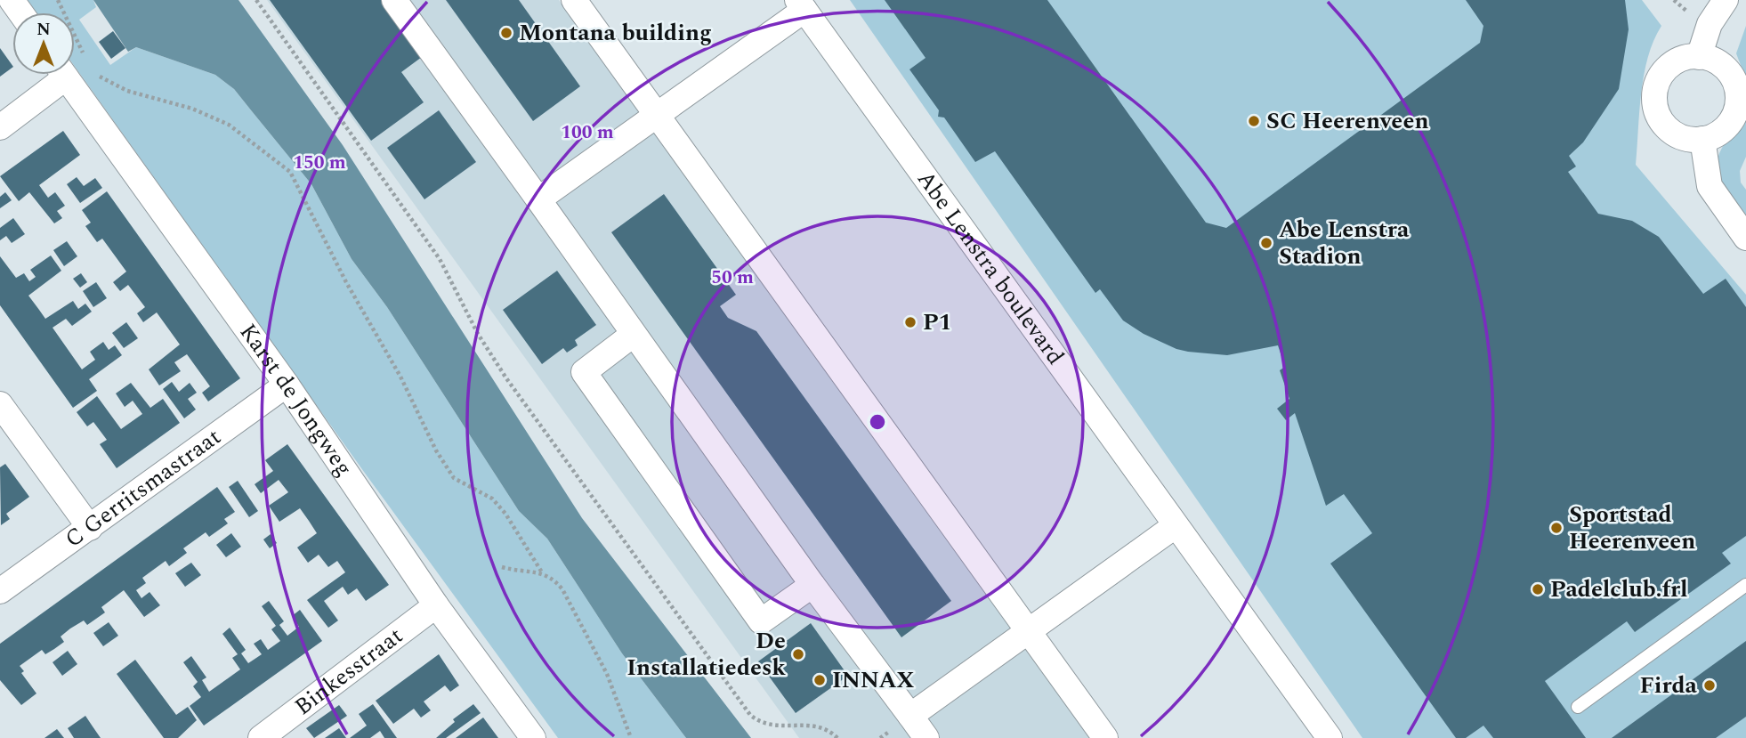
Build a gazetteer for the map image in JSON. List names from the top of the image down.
{
  "streets": {
    "street": [
      "Abe Lenstra boulevard",
      "Karst de Jongweg",
      "C Gerritsmastraat",
      "Binkesstraat"
    ]
  },
  "crossings": [
    ["Karst de Jongweg", "C Gerritsmastraat"],
    ["Karst de Jongweg", "Binkesstraat"]
  ],
  "places": [
    "Montana building",
    "SC Heerenveen",
    "Abe Lenstra Stadion",
    "P1",
    "Sportstad Heerenveen",
    "Padelclub.frl",
    "De Installatiedesk",
    "INNAX",
    "Firda"
  ],
  "north": "top",
  "rings": ["100 m", "150 m", "50 m"]
}
